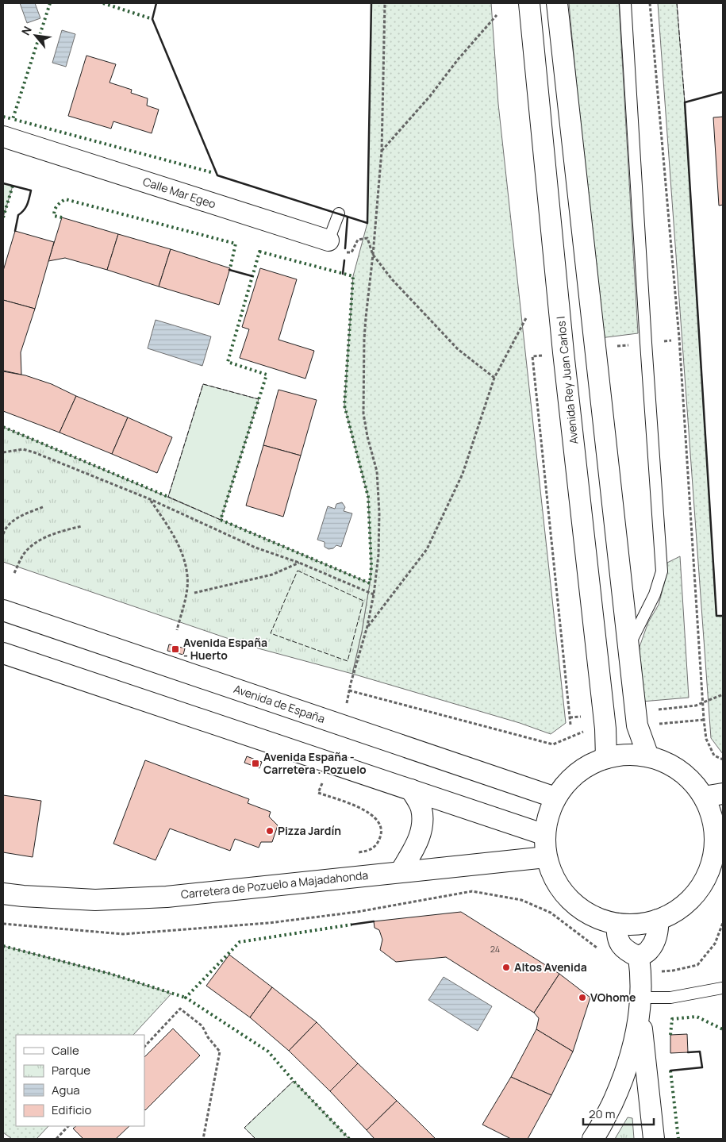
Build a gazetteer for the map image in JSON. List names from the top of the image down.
{
  "streets": {
    "street": [
      "Calle Mar Egeo",
      "Avenida Rey Juan Carlos I",
      "Avenida de España",
      "Carretera de Pozuelo a Majadahonda"
    ]
  },
  "places": {
    "transit": ["Avenida España - Huerto", "Avenida España - Carretera . Pozuelo"],
    "other": ["Pizza Jardín", "Altos Avenida", "VOhome"]
  },
  "house_numbers": ["24"],
  "legend": [
    "Calle",
    "Parque",
    "Agua",
    "Edificio"
  ],
  "scale_bar": "20 m",
  "north": "top left"
}
